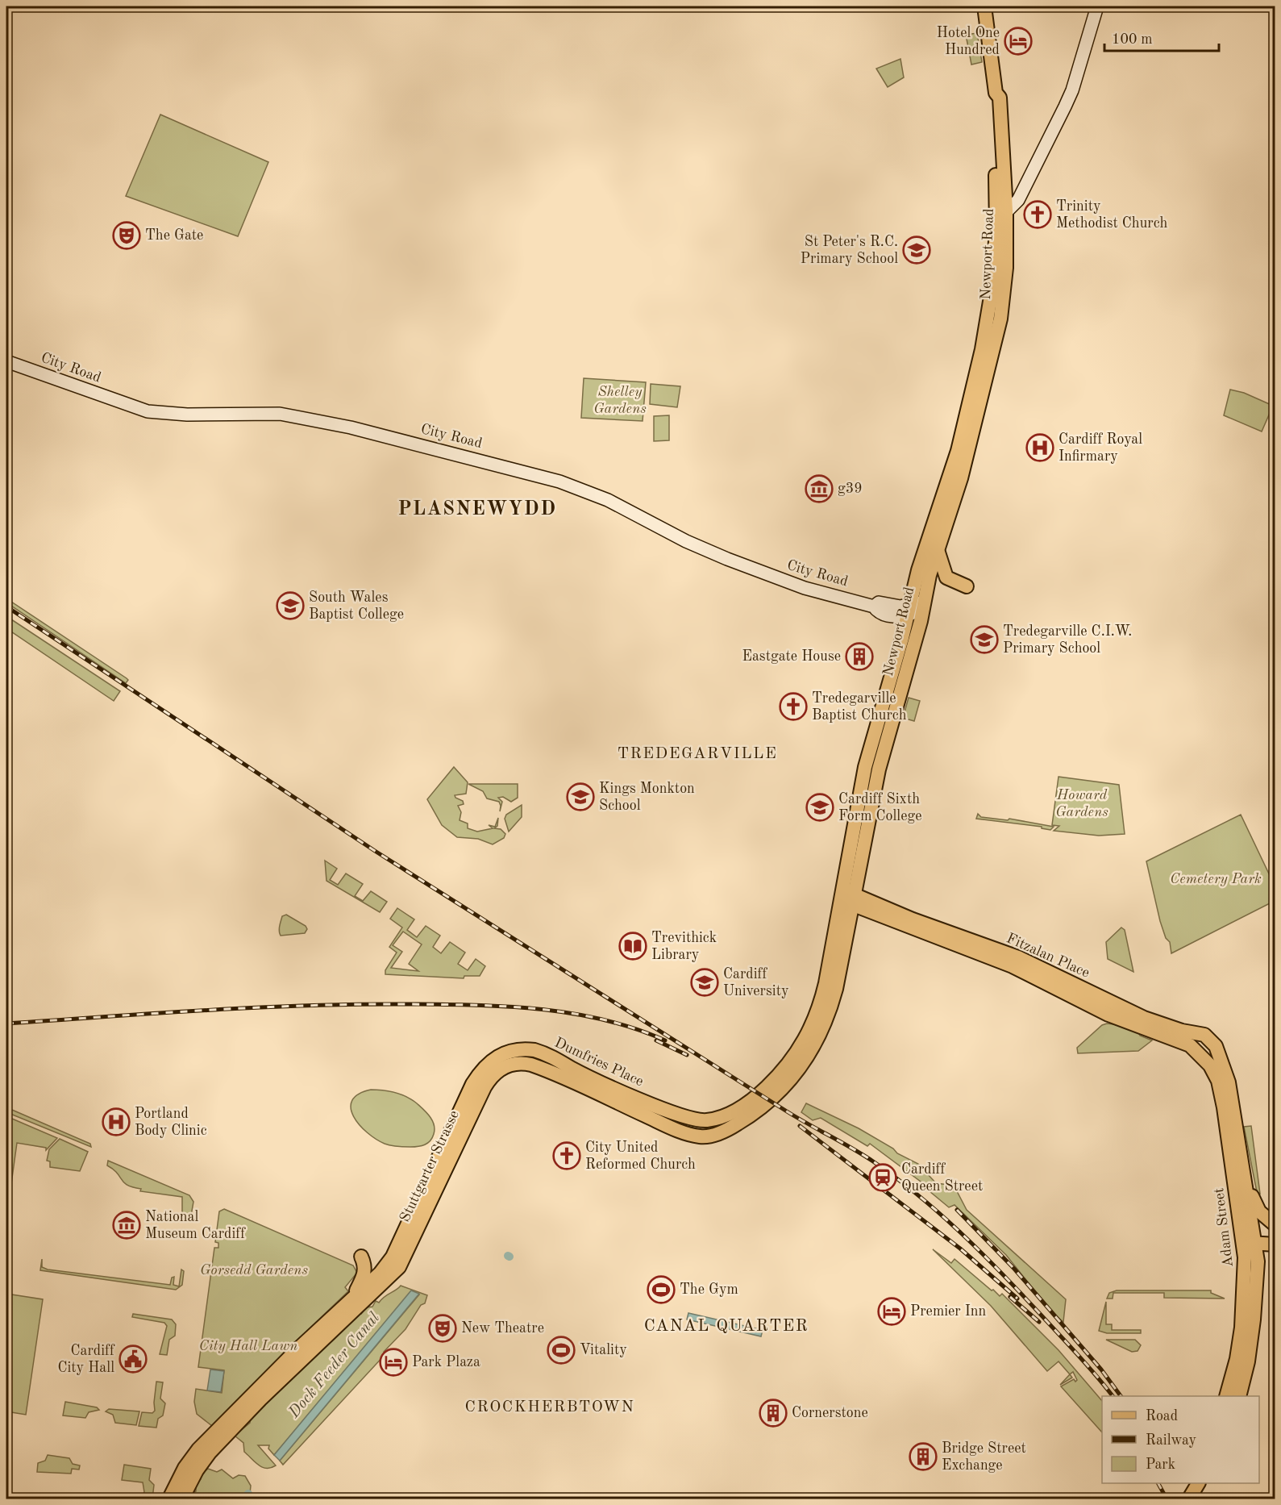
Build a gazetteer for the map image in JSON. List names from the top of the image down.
{
  "streets": {
    "main road": [
      "Newport Road",
      "City Road",
      "Fitzalan Place",
      "Dumfries Place",
      "Stuttgarter Strasse",
      "Adam Street"
    ]
  },
  "crossings": [
    ["Newport Road", "City Road"],
    ["Newport Road", "Fitzalan Place"],
    ["Newport Road", "Dumfries Place"],
    ["Fitzalan Place", "Adam Street"],
    ["Dumfries Place", "Stuttgarter Strasse"]
  ],
  "districts": [
    "PLASNEWYDD",
    "TREDEGARVILLE",
    "CANAL QUARTER",
    "CROCKHERBTOWN"
  ],
  "water": ["Dock Feeder Canal"],
  "parks": [
    "Shelley Gardens",
    "Howard Gardens",
    "Cemetery Park",
    "Gorsedd Gardens",
    "City Hall Lawn"
  ],
  "places": {
    "hotel": ["Hotel One Hundred", "Premier Inn", "Park Plaza"],
    "church": ["Trinity Methodist Church", "Tredegarville Baptist Church", "City United Reformed Church"],
    "theatre": ["The Gate", "New Theatre"],
    "school or university": [
      "St Peter's R.C. Primary School",
      "South Wales Baptist College",
      "Tredegarville C.I.W. Primary School",
      "Kings Monkton School",
      "Cardiff Sixth Form College",
      "Cardiff University"
    ],
    "hospital": ["Cardiff Royal Infirmary", "Portland Body Clinic"],
    "museum": ["g39", "National Museum Cardiff"],
    "building": ["Eastgate House", "Cornerstone", "Bridge Street Exchange"],
    "library": ["Trevithick Library"],
    "station": ["Cardiff Queen Street"],
    "sports": ["The Gym", "Vitality"],
    "public building": ["Cardiff City Hall"]
  },
  "legend": ["Road", "Railway", "Park"],
  "scale_bar": "100 m"
}
